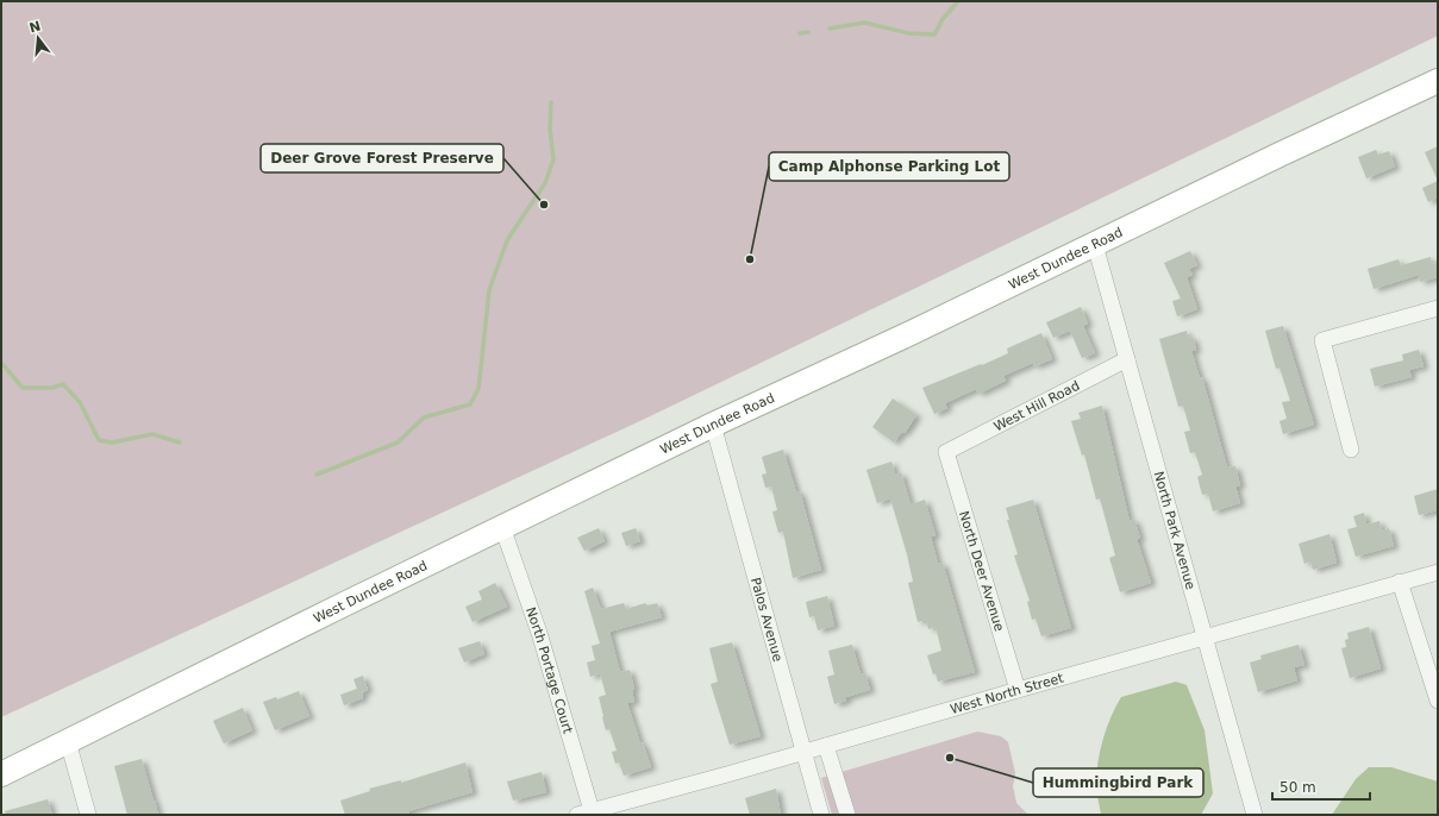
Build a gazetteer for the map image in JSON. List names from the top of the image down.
{
  "streets": {
    "main road": ["West Dundee Road"],
    "street": [
      "West Hill Road",
      "North Park Avenue",
      "North Deer Avenue",
      "Palos Avenue",
      "North Portage Court",
      "West North Street"
    ]
  },
  "crossings": [
    ["West Dundee Road", "North Park Avenue"],
    ["West Dundee Road", "Palos Avenue"],
    ["West Dundee Road", "North Portage Court"],
    ["West Hill Road", "North Park Avenue"],
    ["West Hill Road", "North Deer Avenue"],
    ["North Park Avenue", "West North Street"],
    ["North Deer Avenue", "West North Street"],
    ["Palos Avenue", "West North Street"],
    ["North Portage Court", "West North Street"]
  ],
  "places": ["Deer Grove Forest Preserve", "Camp Alphonse Parking Lot", "Hummingbird Park"],
  "scale_bar": "50 m",
  "north": "top"
}
